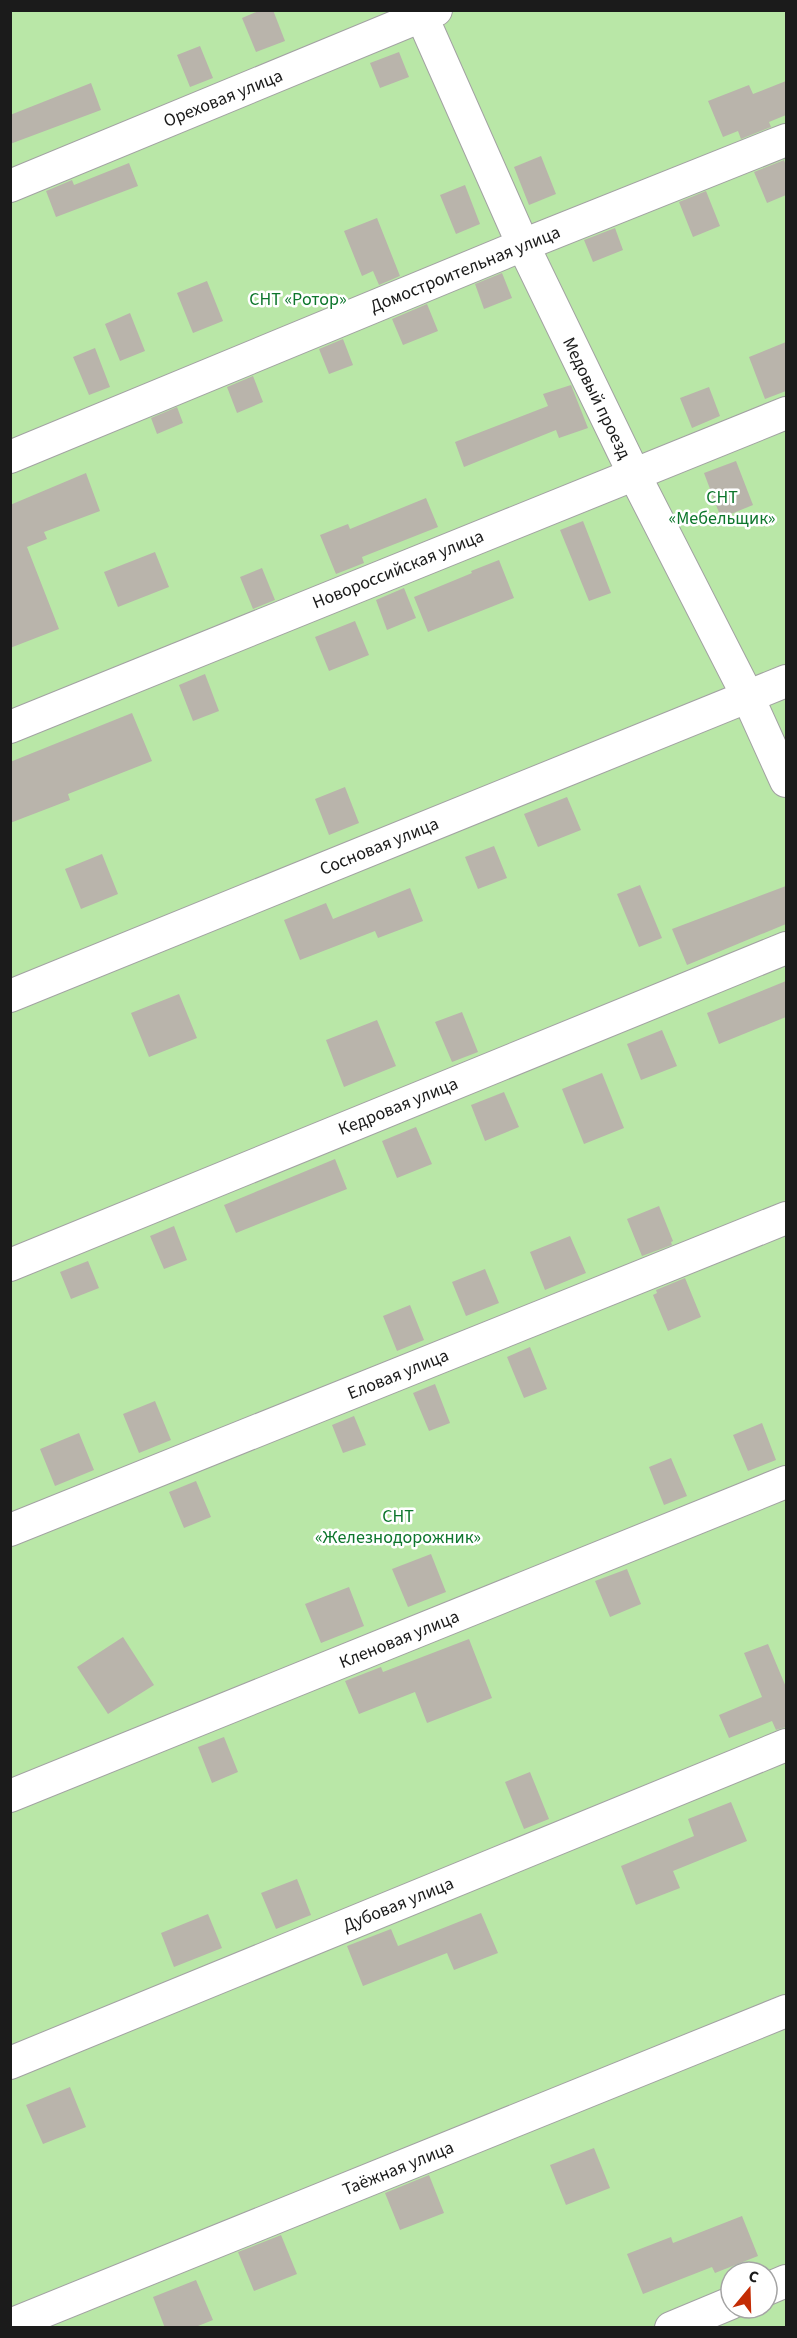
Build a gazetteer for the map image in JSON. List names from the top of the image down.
{
  "streets": {
    "street": [
      "Ореховая улица",
      "Домостроительная улица",
      "Медовый проезд",
      "Новороссийская улица",
      "Сосновая улица",
      "Кедровая улица",
      "Еловая улица",
      "Кленовая улица",
      "Дубовая улица",
      "Таёжная улица"
    ]
  },
  "crossings": [
    ["Ореховая улица", "Медовый проезд"],
    ["Домостроительная улица", "Медовый проезд"],
    ["Медовый проезд", "Новороссийская улица"],
    ["Медовый проезд", "Сосновая улица"]
  ],
  "parks": ["СНТ «Ротор»", "СНТ «Мебельщик»", "СНТ «Железнодорожник»"],
  "north": "top"
}
